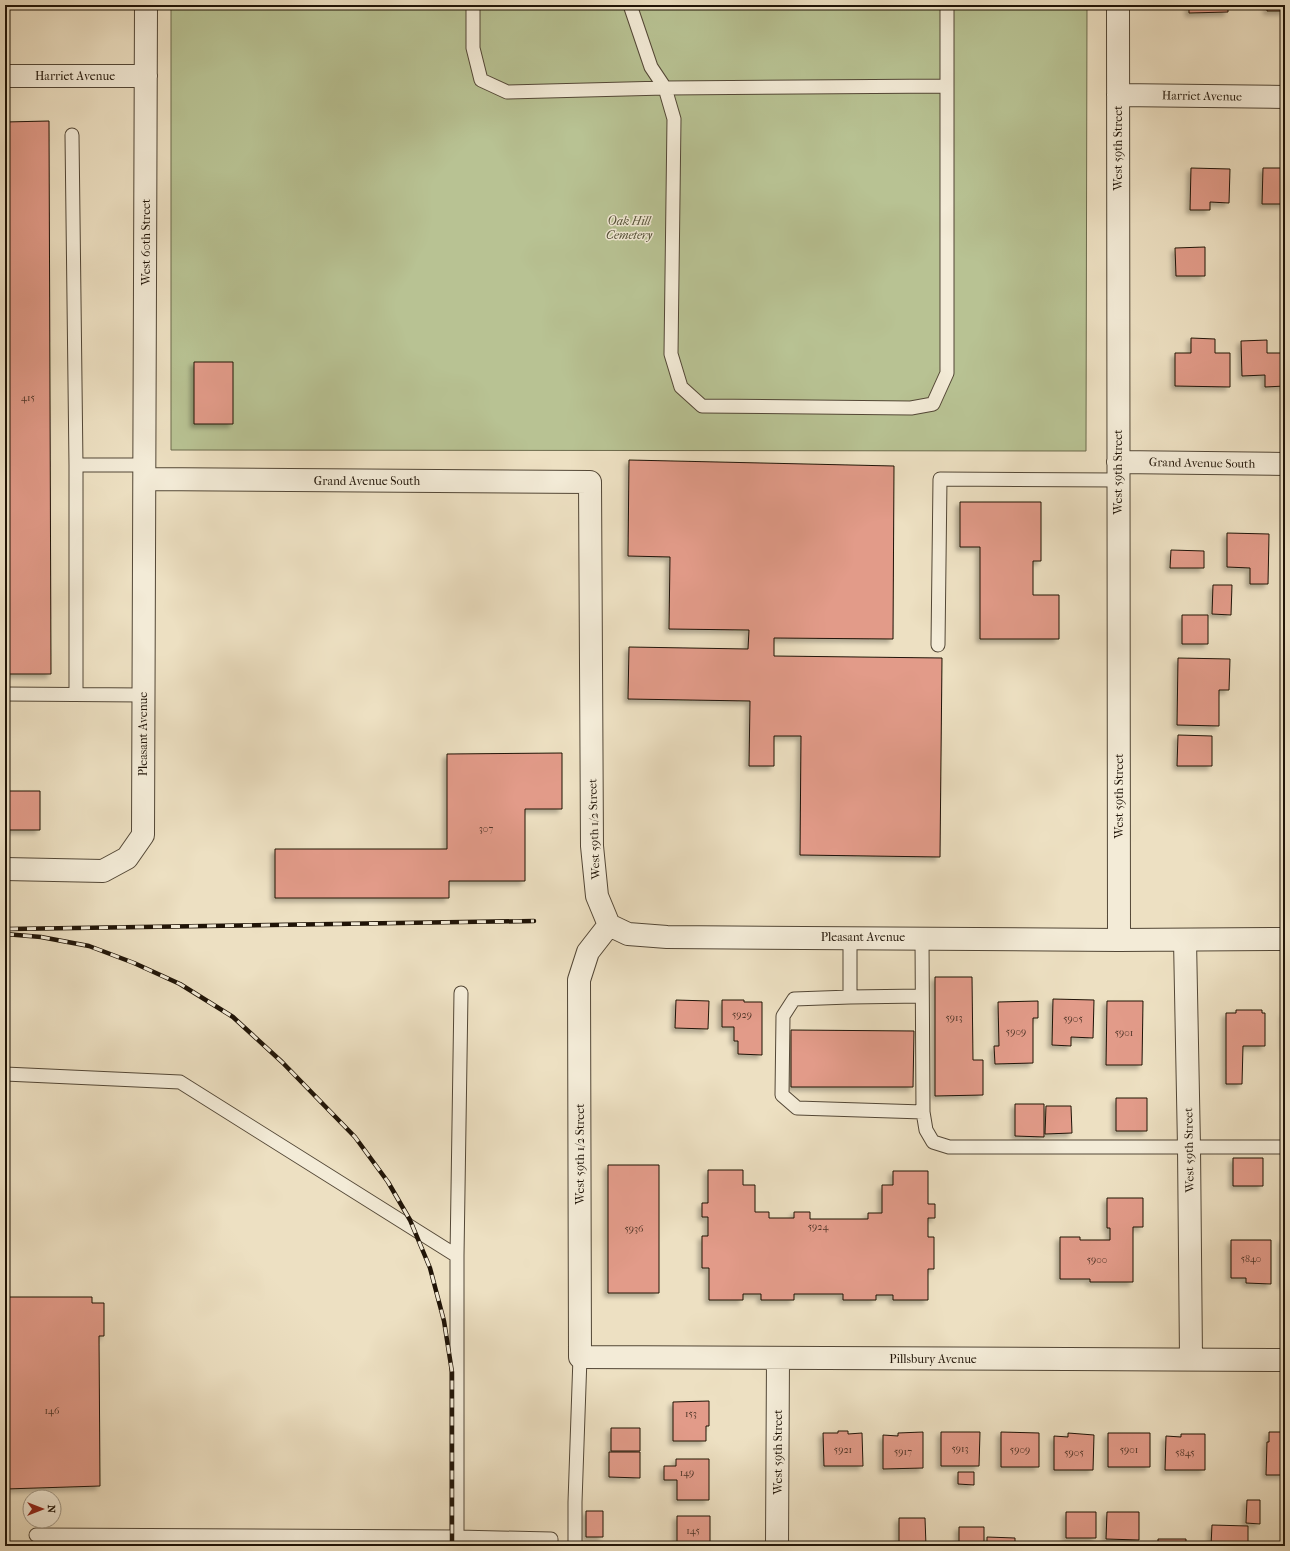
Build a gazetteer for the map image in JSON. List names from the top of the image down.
{
  "streets": {
    "street": [
      "Harriet Avenue",
      "West 59th Street",
      "West 60th Street",
      "Grand Avenue South",
      "Pleasant Avenue",
      "West 59th 1/2 Street",
      "Pillsbury Avenue"
    ]
  },
  "crossings": [
    ["Harriet Avenue", "West 59th Street"],
    ["Harriet Avenue", "West 60th Street"],
    ["West 59th Street", "Grand Avenue South"],
    ["West 59th Street", "Pleasant Avenue"],
    ["West 59th Street", "Pillsbury Avenue"],
    ["West 60th Street", "Grand Avenue South"],
    ["West 60th Street", "Pleasant Avenue"],
    ["Grand Avenue South", "Pleasant Avenue"],
    ["Grand Avenue South", "West 59th 1/2 Street"],
    ["Pleasant Avenue", "West 59th 1/2 Street"],
    ["West 59th 1/2 Street", "Pillsbury Avenue"]
  ],
  "parks": ["Oak Hill Cemetery"],
  "house_numbers": [
    "415",
    "307",
    "5929",
    "5913",
    "5905",
    "5909",
    "5901",
    "5924",
    "5936",
    "5840",
    "5900",
    "146",
    "153",
    "5913",
    "5921",
    "5909",
    "5901",
    "5917",
    "5905",
    "5845",
    "149",
    "145"
  ],
  "north": "right"
}
